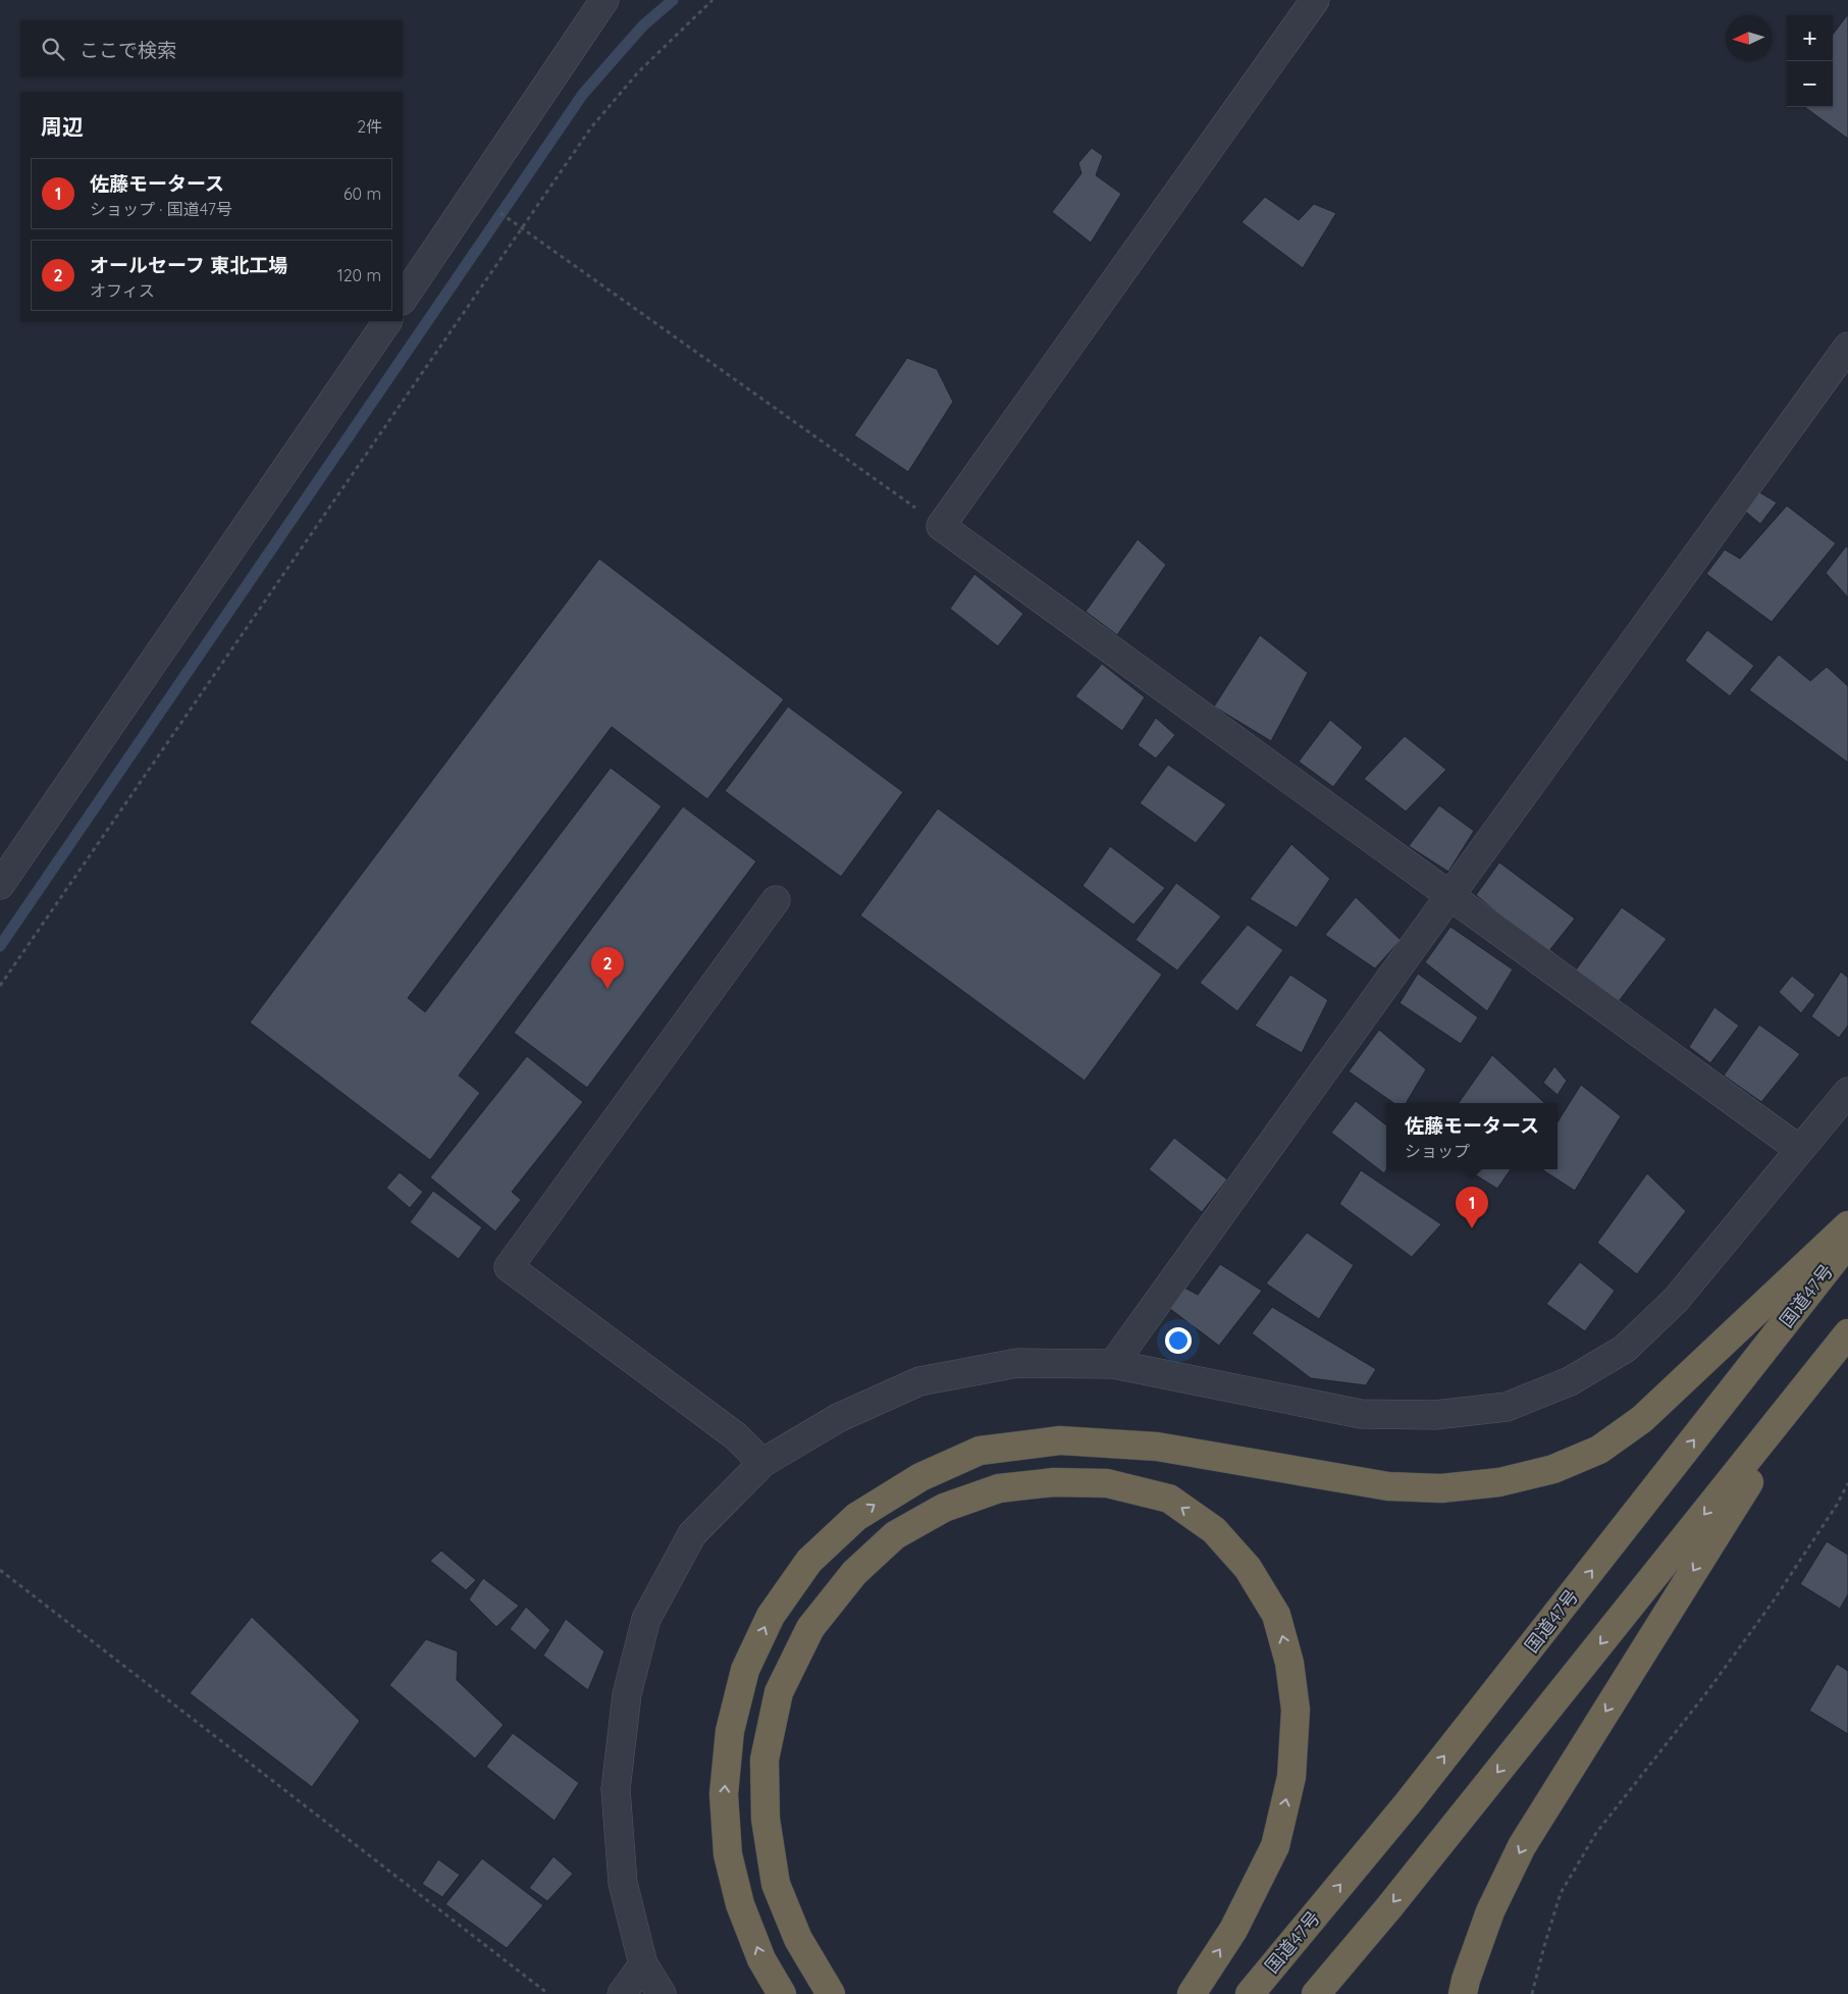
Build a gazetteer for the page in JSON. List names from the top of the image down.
{
  "streets": {
    "highway": ["国道47号"]
  },
  "north": "left",
  "page": {
    "map_buttons": ["+", "−"],
    "search": "ここで検索",
    "heading": ["周辺", "2件"],
    "list": [
      {
        "mark": "1",
        "name": "佐藤モータース",
        "note": "ショップ · 国道47号",
        "value": "60 m"
      },
      {
        "mark": "2",
        "name": "オールセーフ 東北工場",
        "note": "オフィス",
        "value": "120 m"
      }
    ],
    "pins": ["2", "1"],
    "popup": ["佐藤モータース", "ショップ"]
  }
}
